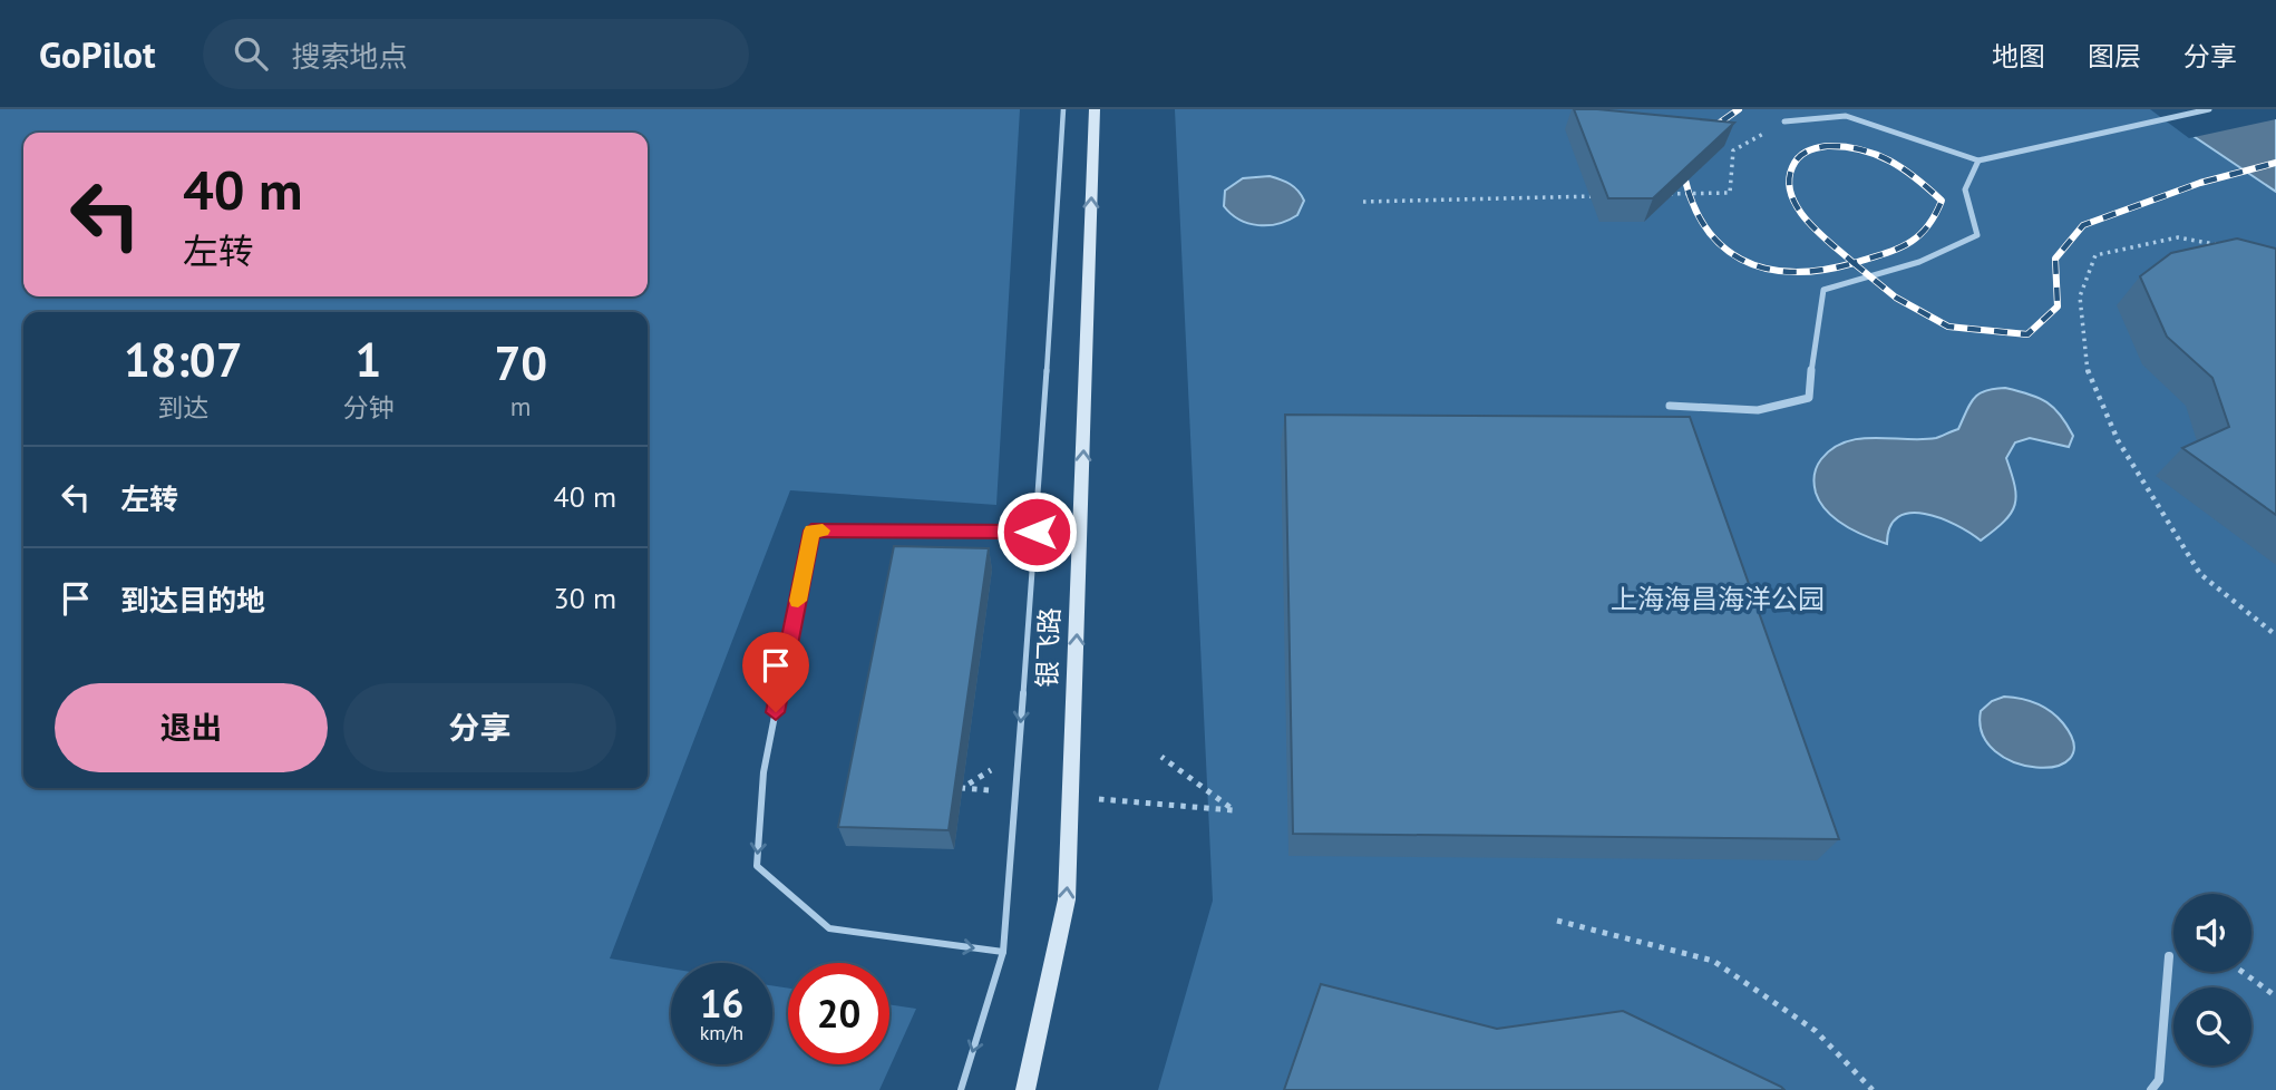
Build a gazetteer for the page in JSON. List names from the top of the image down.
{
  "streets": {
    "street": ["银飞路"]
  },
  "one_way": ["银飞路"],
  "parks": ["上海海昌海洋公园"],
  "page": {
    "header": "GoPilot",
    "search": "搜索地点",
    "nav": ["地图", "图层", "分享"],
    "turn": ["40 m", "左转"],
    "eta": [
      "18:07",
      "到达",
      "1",
      "分钟",
      "70",
      "m"
    ],
    "list": [
      {
        "name": "左转",
        "value": "40 m"
      },
      {
        "name": "到达目的地",
        "value": "30 m"
      }
    ],
    "buttons": ["退出", "分享"],
    "speed": "16 km/h",
    "limit": "20"
  }
}
